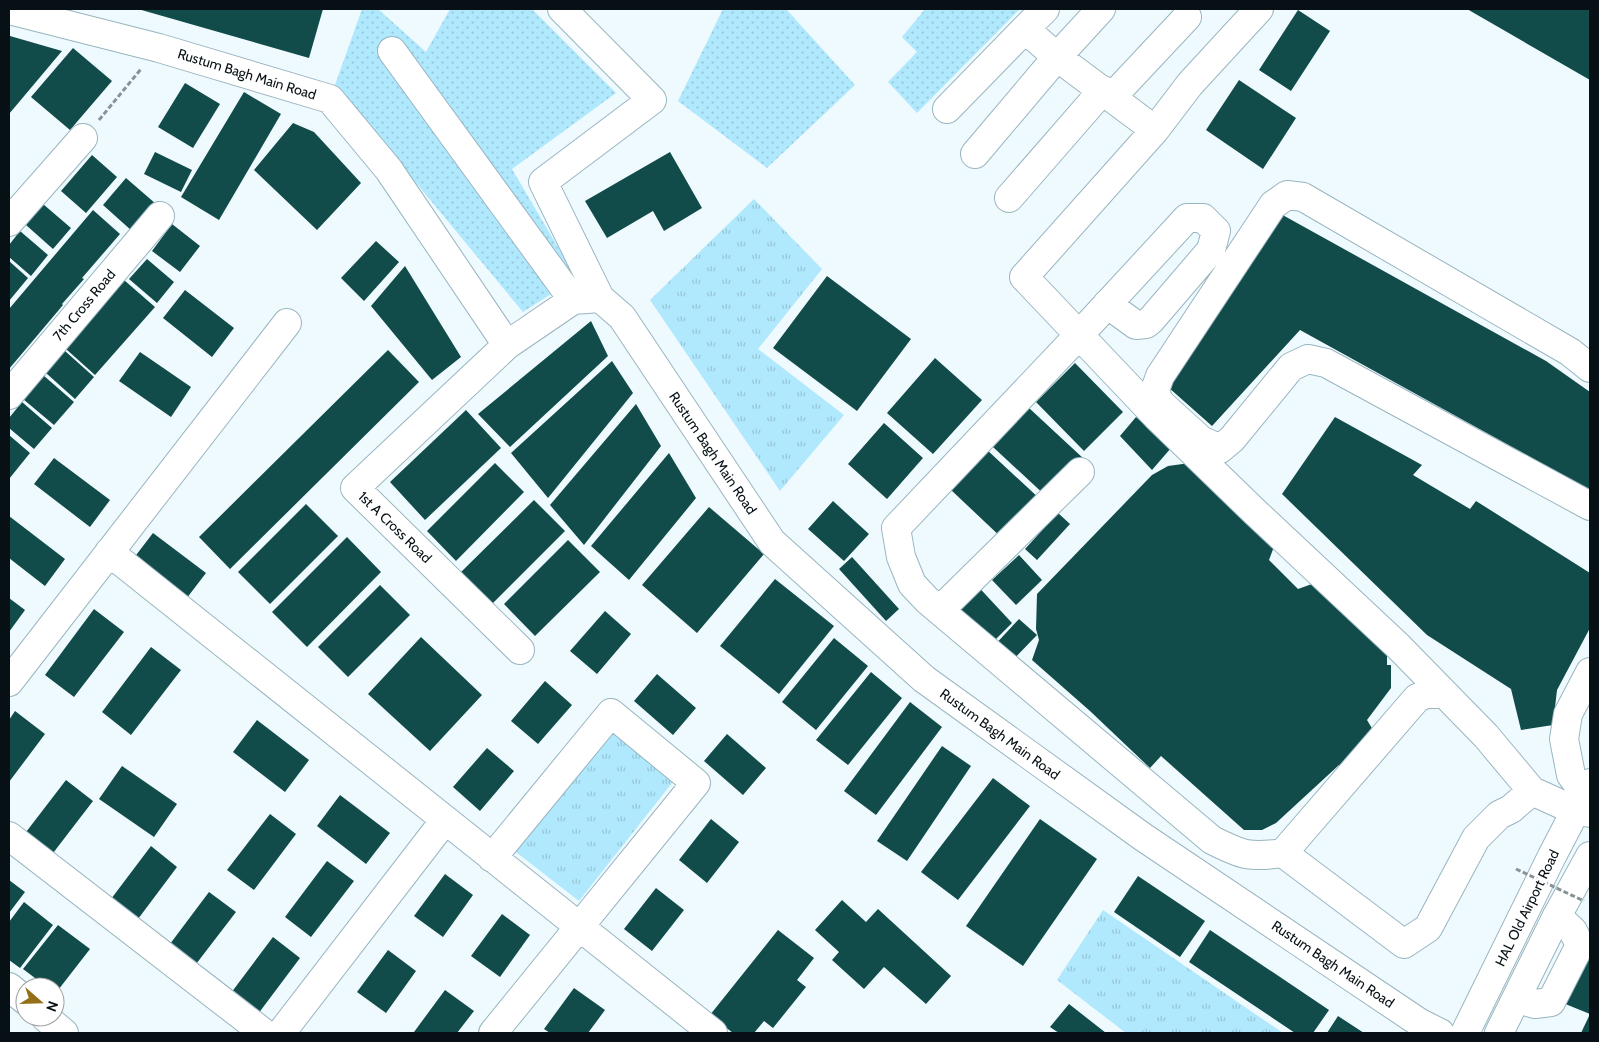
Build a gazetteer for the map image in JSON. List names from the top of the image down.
{
  "streets": {
    "street": [
      "Rustum Bagh Main Road",
      "7th Cross Road",
      "1st A Cross Road",
      "HAL Old Airport Road"
    ]
  },
  "crossings": [
    ["Rustum Bagh Main Road", "1st A Cross Road"]
  ],
  "north": "right"
}
